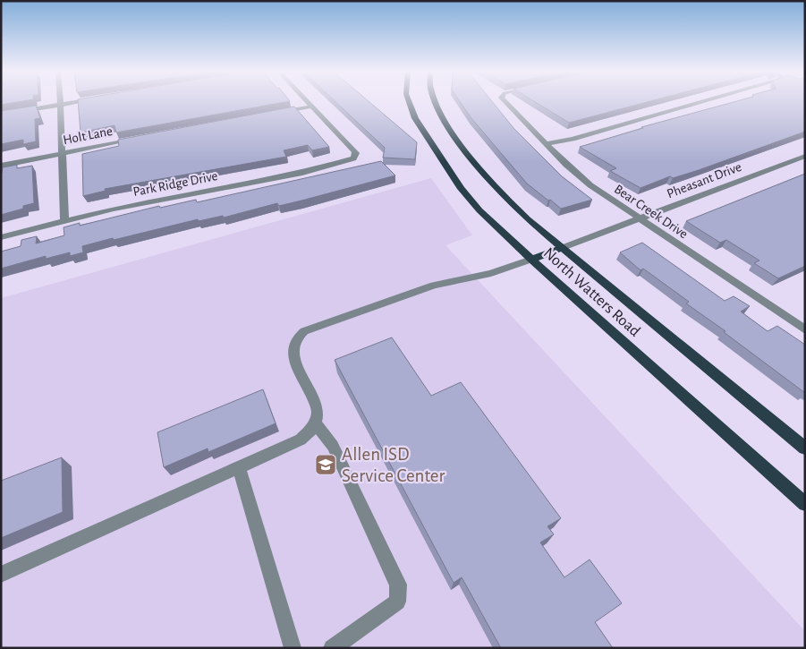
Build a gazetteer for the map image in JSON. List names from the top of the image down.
{
  "streets": {
    "main road": ["North Watters Road"],
    "street": [
      "Holt Lane",
      "Pheasant Drive",
      "Park Ridge Drive",
      "Bear Creek Drive"
    ]
  },
  "crossings": [
    ["Pheasant Drive", "Bear Creek Drive"],
    ["Pheasant Drive", "North Watters Road"]
  ],
  "places": {
    "school or university": ["Allen ISD Service Center"]
  }
}
